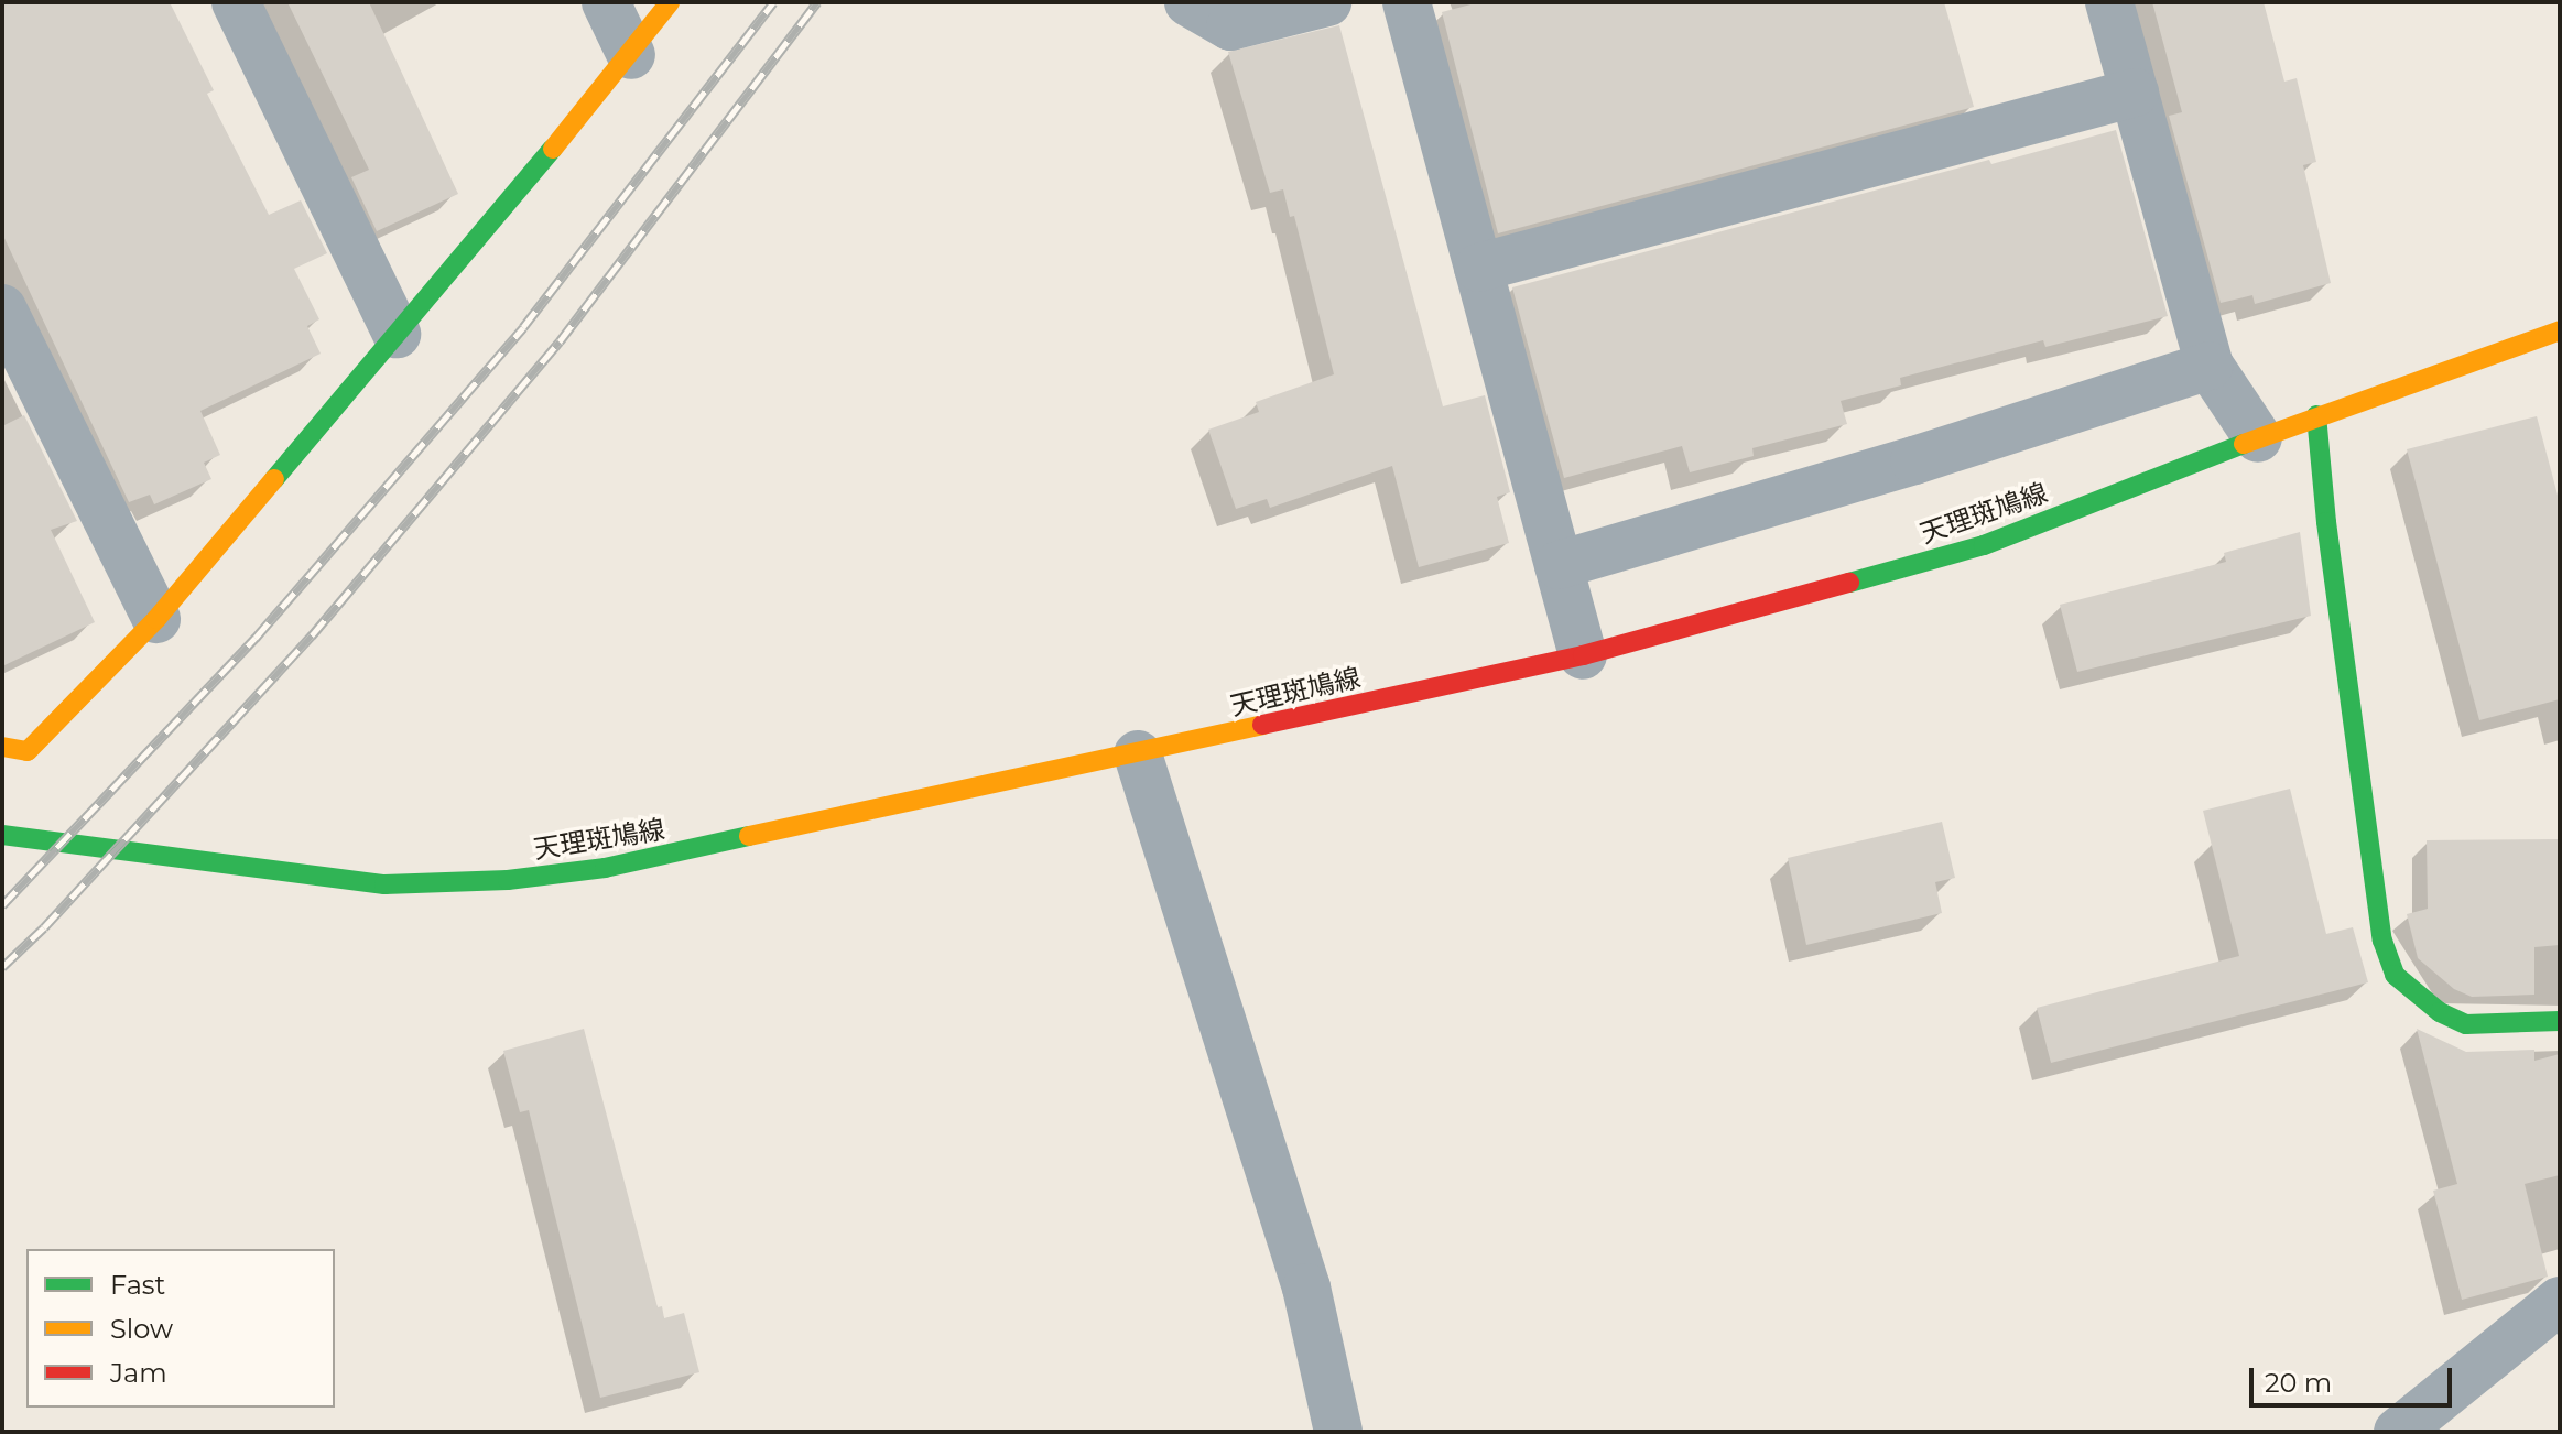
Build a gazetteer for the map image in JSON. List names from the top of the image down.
{
  "streets": {
    "main road": ["天理斑鳩線"]
  },
  "legend": ["Fast", "Slow", "Jam"],
  "scale_bar": "20 m"
}
